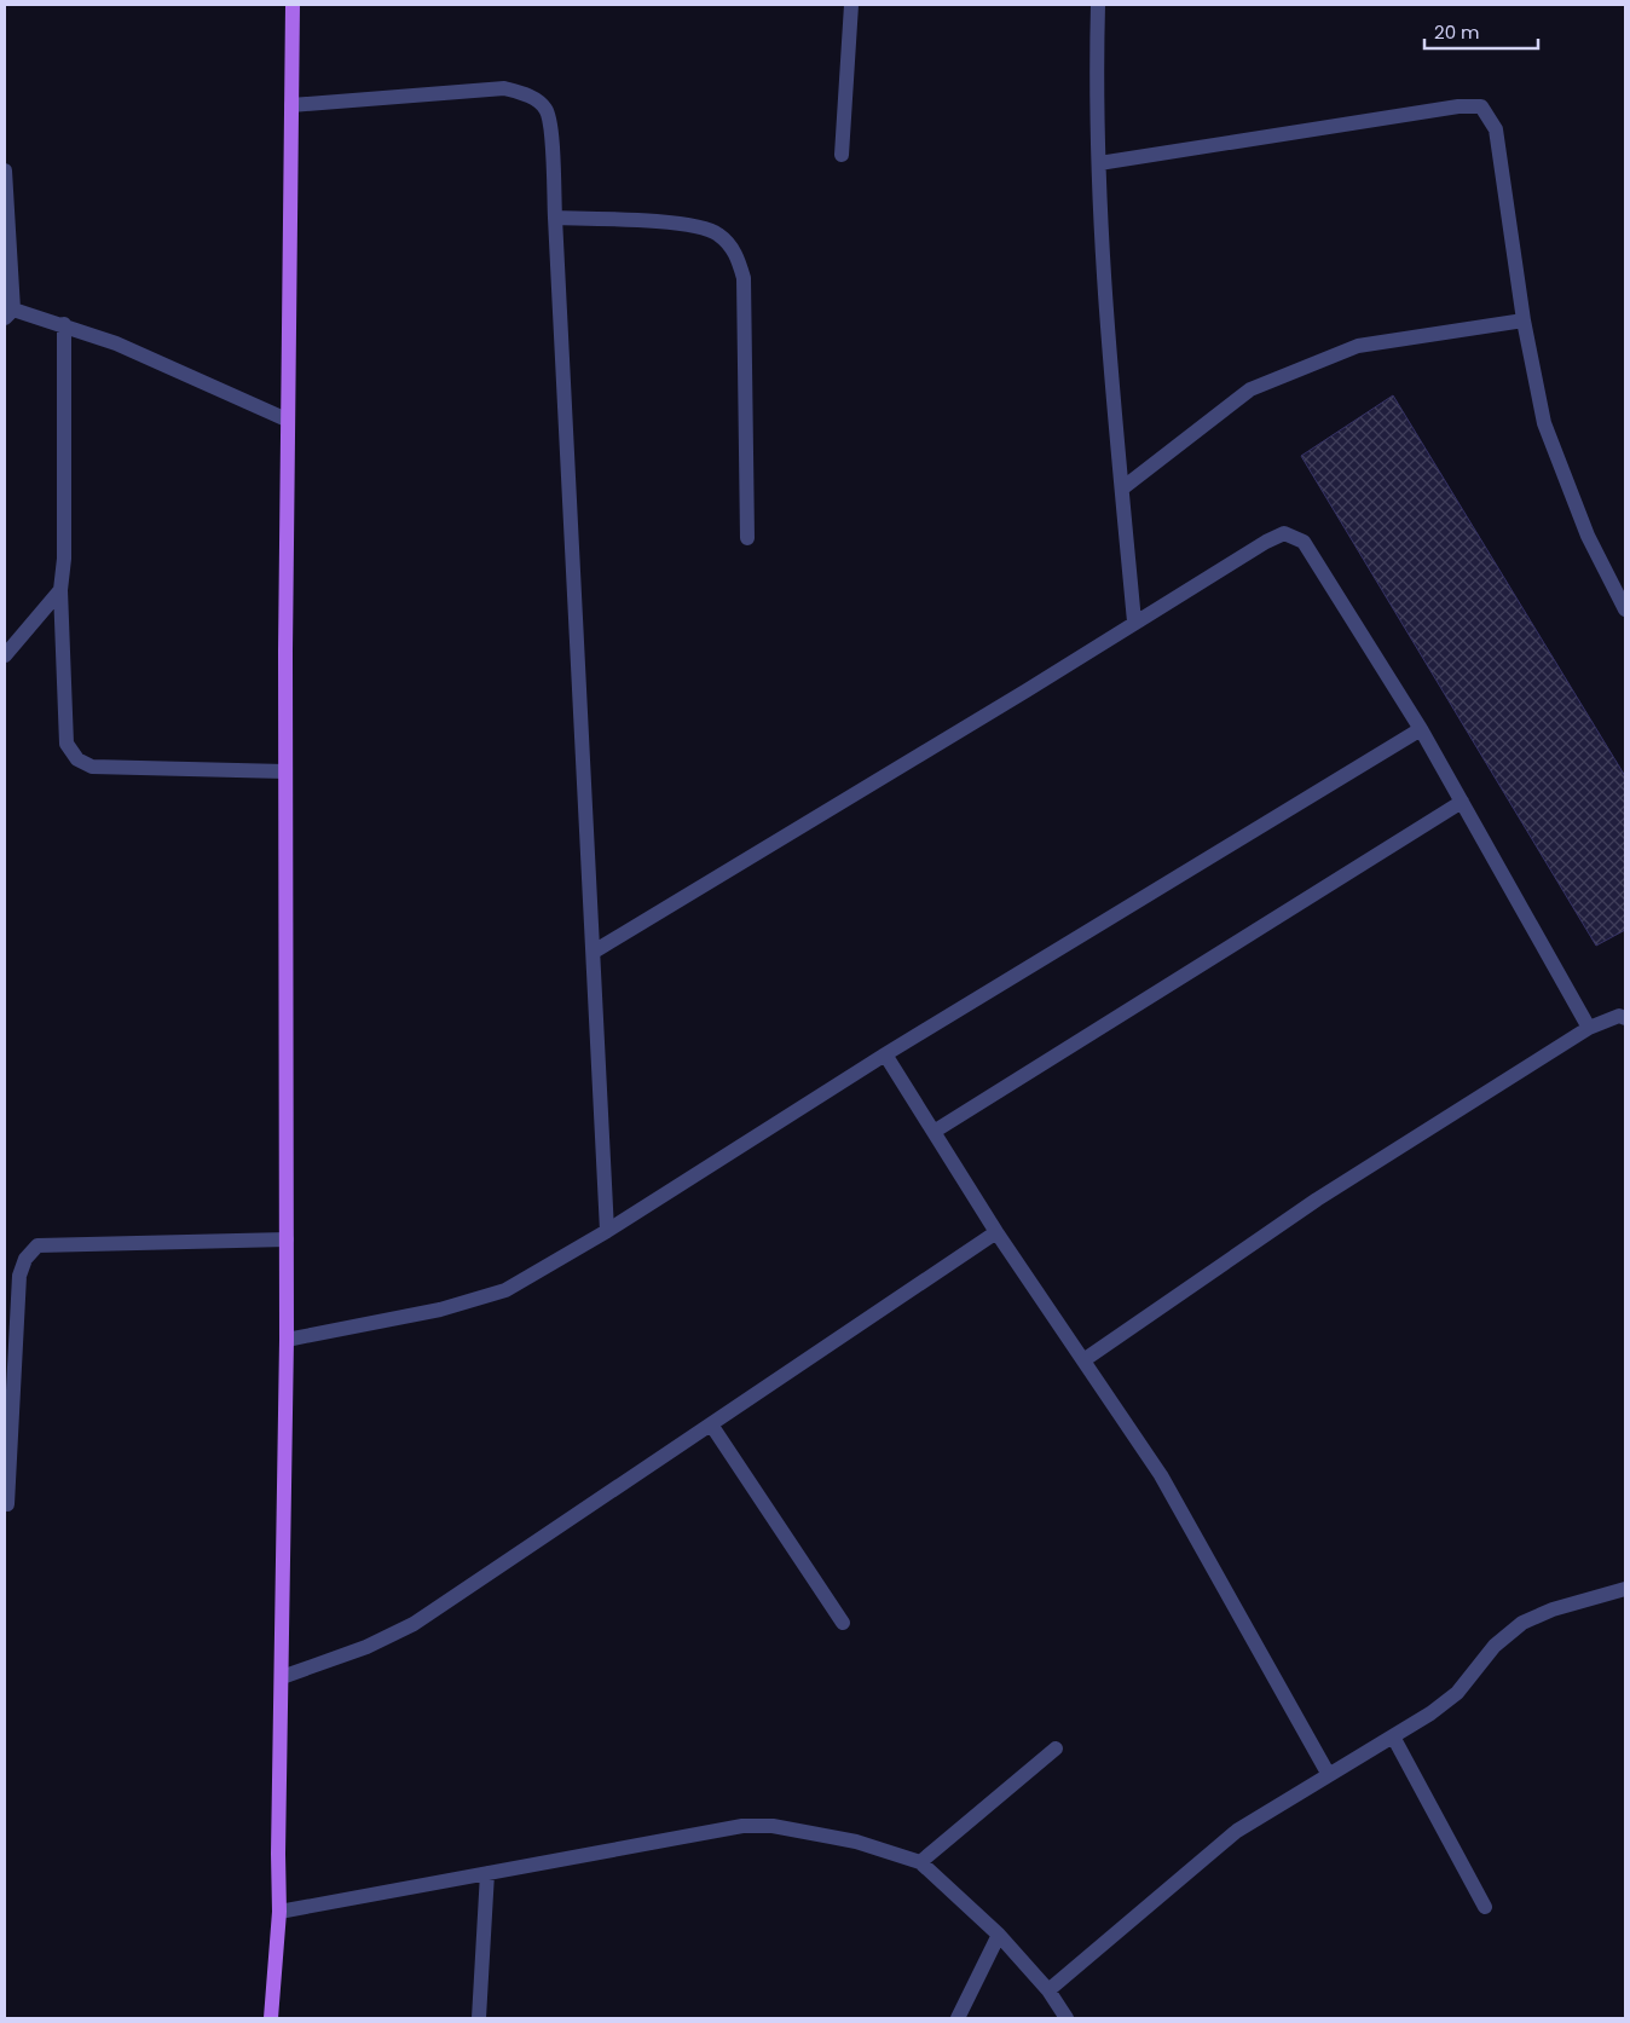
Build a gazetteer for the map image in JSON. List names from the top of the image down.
{
  "scale_bar": "20 m"
}
